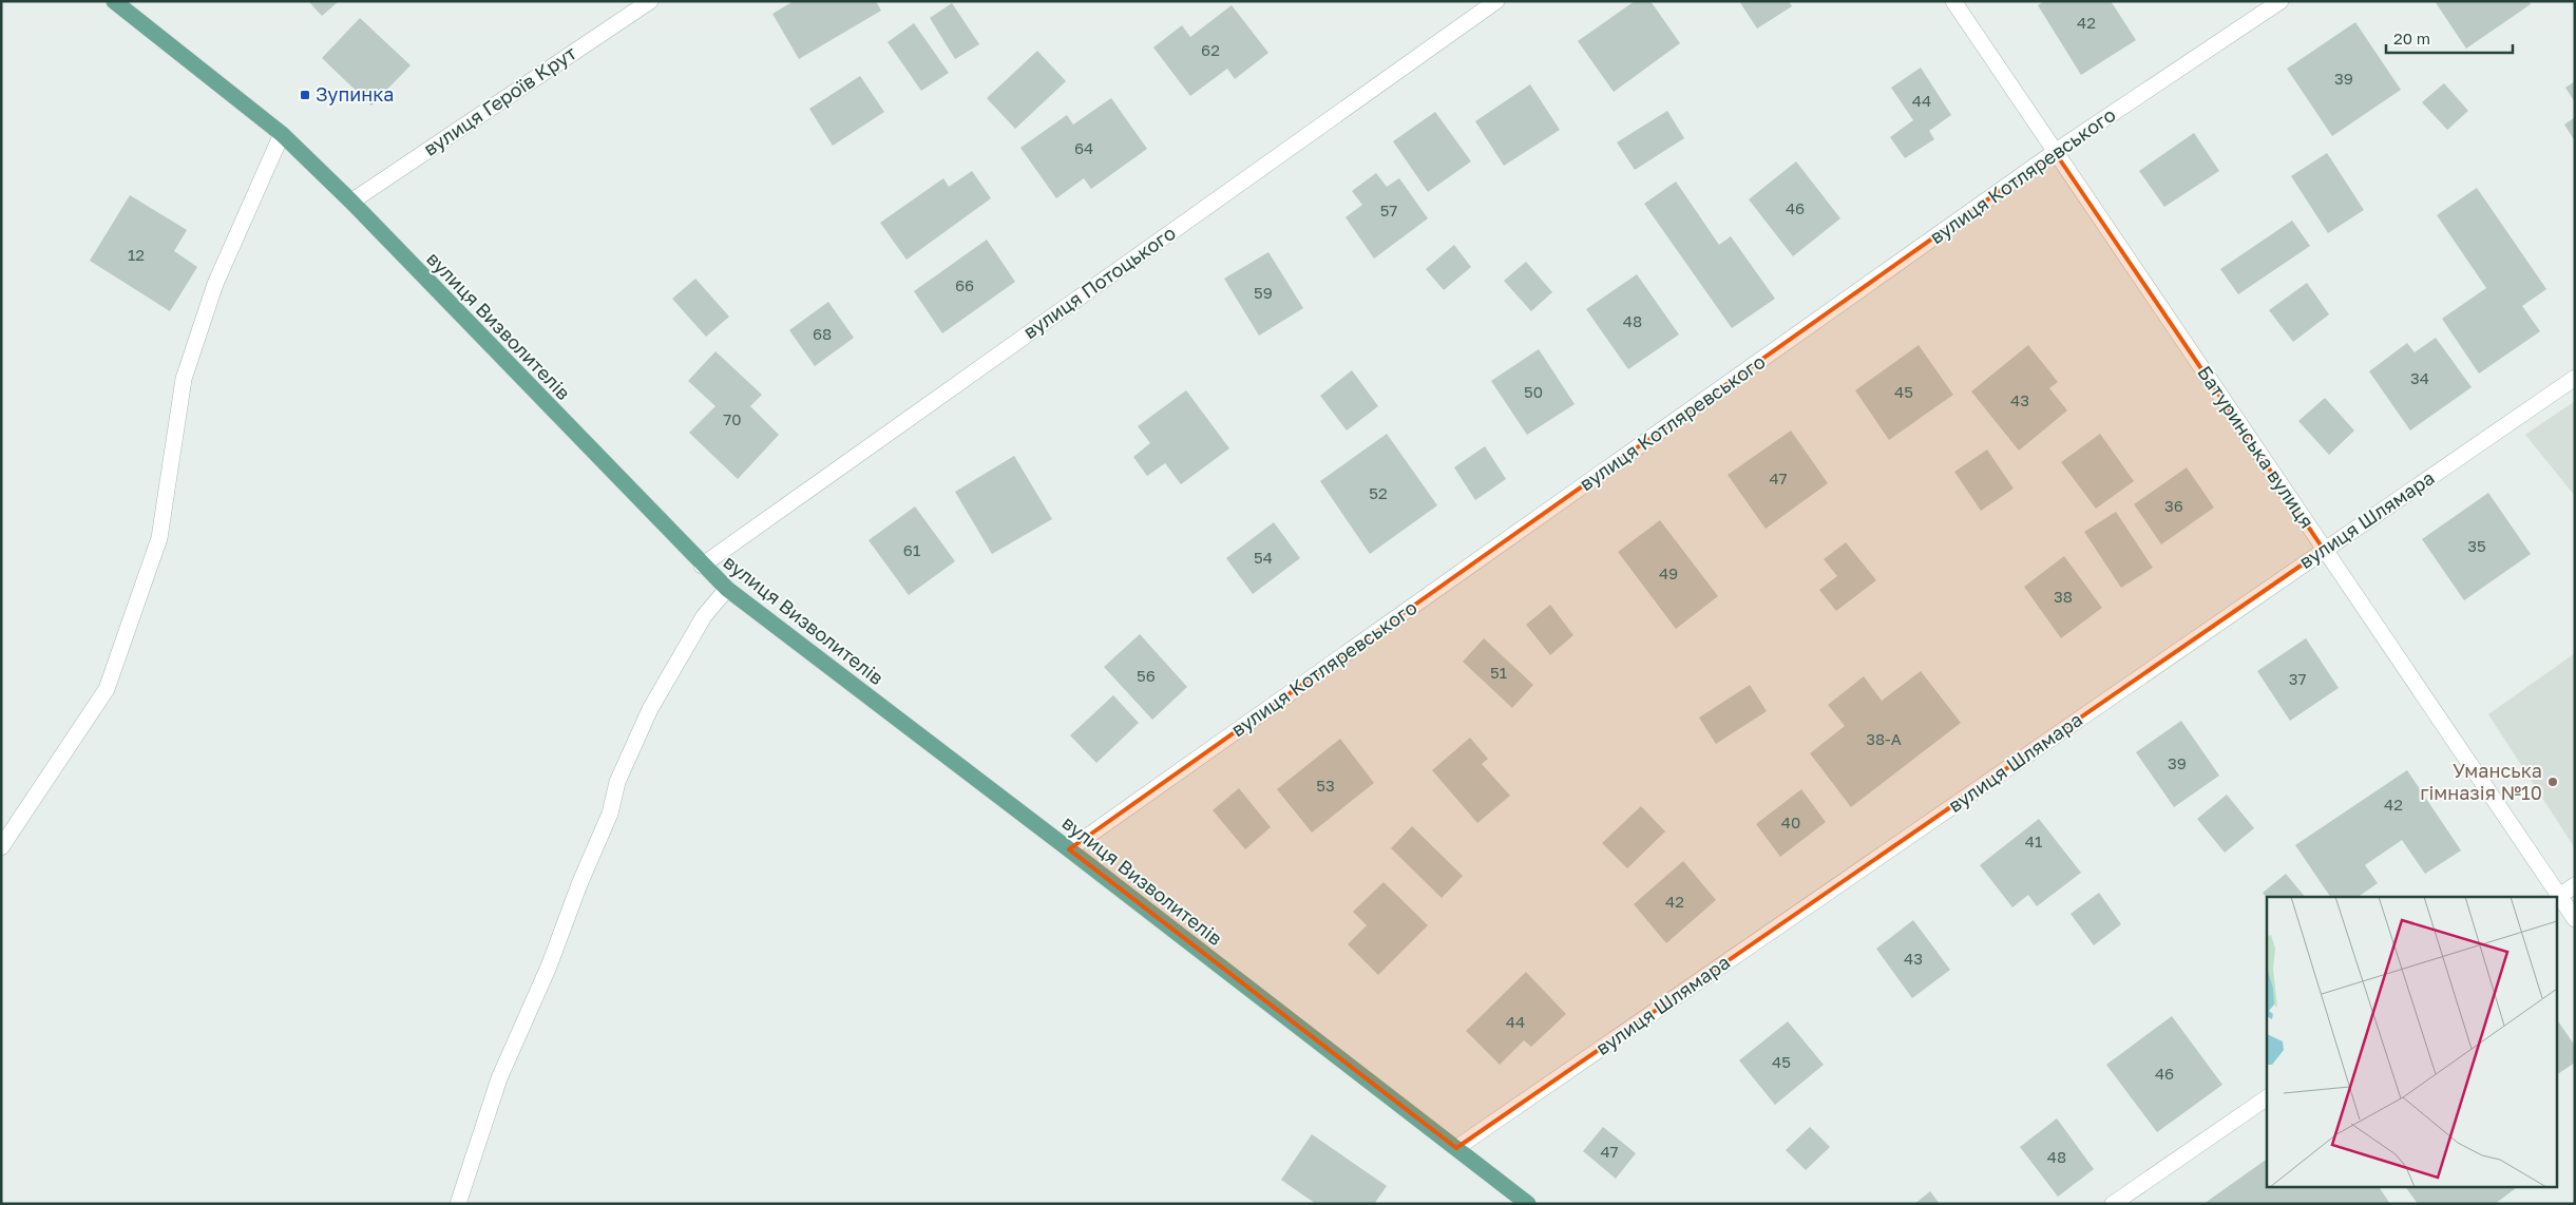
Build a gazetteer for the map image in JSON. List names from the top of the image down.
{
  "streets": {
    "main road": ["вулиця Визволителів"],
    "street": [
      "вулиця Героїв Крут",
      "вулиця Котляревського",
      "вулиця Потоцького",
      "Батуринська вулиця",
      "вулиця Шлямара"
    ]
  },
  "crossings": [
    ["вулиця Героїв Крут", "вулиця Визволителів"],
    ["вулиця Котляревського", "вулиця Визволителів"],
    ["вулиця Котляревського", "Батуринська вулиця"],
    ["вулиця Потоцького", "вулиця Визволителів"],
    ["вулиця Визволителів", "вулиця Шлямара"],
    ["Батуринська вулиця", "вулиця Шлямара"]
  ],
  "places": {
    "transit": ["Зупинка"],
    "other": ["Уманська гімназія №10"]
  },
  "house_numbers": [
    "42",
    "62",
    "39",
    "44",
    "64",
    "46",
    "57",
    "12",
    "66",
    "59",
    "48",
    "68",
    "34",
    "50",
    "45",
    "43",
    "70",
    "47",
    "52",
    "36",
    "35",
    "61",
    "54",
    "49",
    "38",
    "51",
    "56",
    "37",
    "38-А",
    "39",
    "53",
    "42",
    "40",
    "41",
    "42",
    "43",
    "44",
    "45",
    "46",
    "47",
    "48"
  ],
  "scale_bar": "20 m"
}
